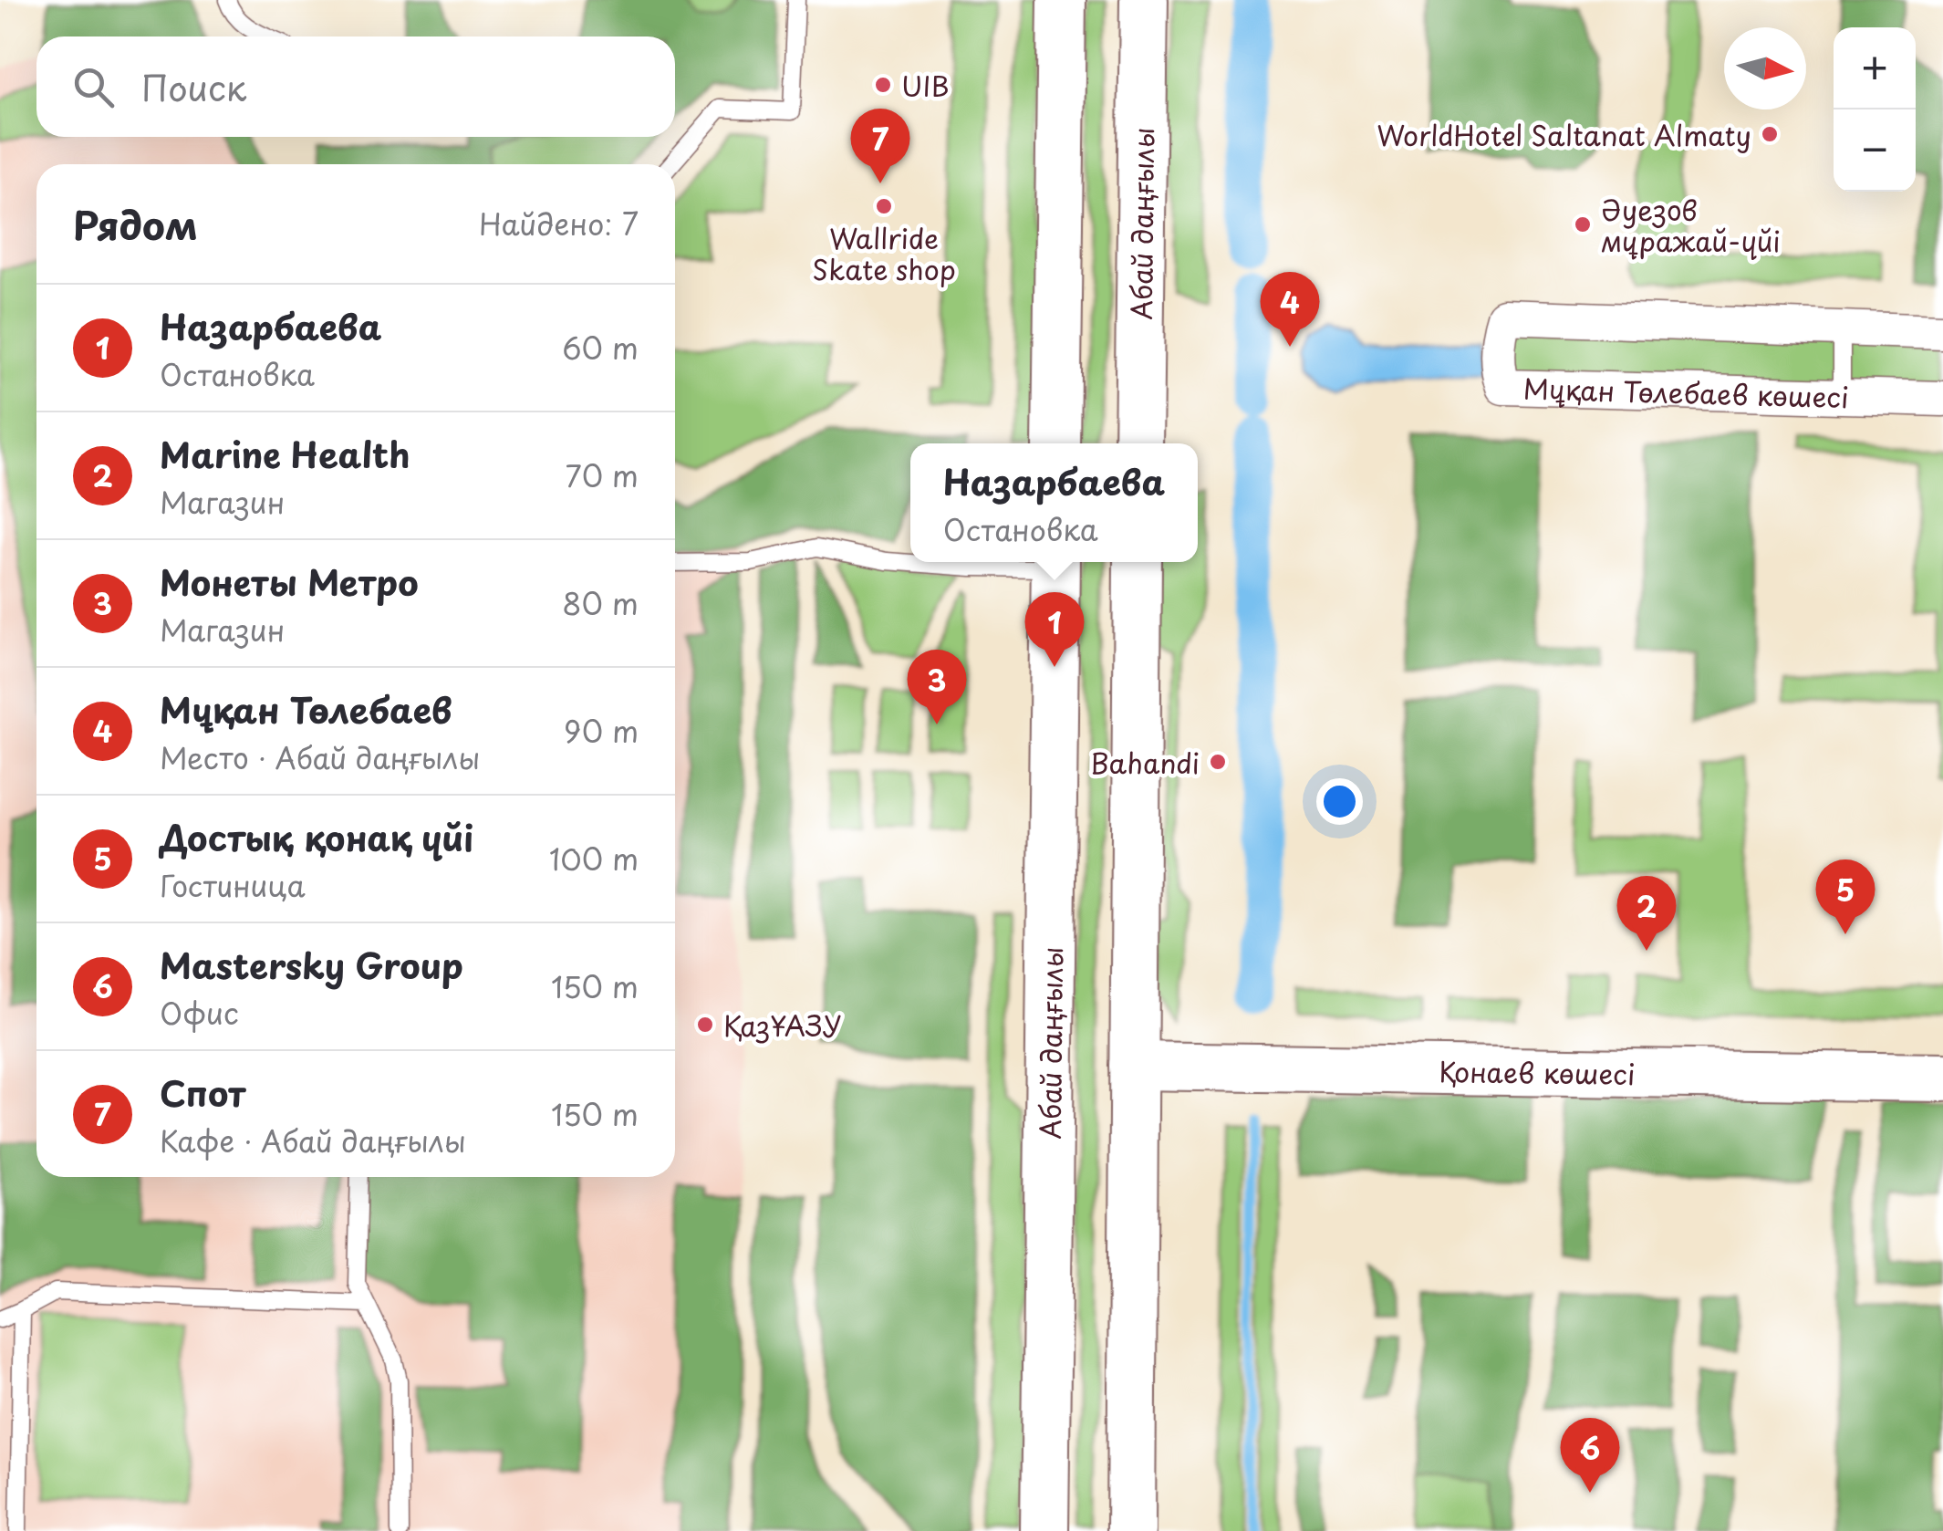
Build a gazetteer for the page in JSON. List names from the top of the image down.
{
  "streets": {
    "main road": ["Абай даңғылы", "Қонаев көшесі"],
    "street": ["Мұқан Төлебаев көшесі"]
  },
  "places": [
    "UIB",
    "WorldHotel Saltanat Almaty",
    "Wallride Skate shop",
    "Әуезов мұражай-үйі",
    "Bahandi",
    "ҚазҰАЗУ"
  ],
  "north": "right",
  "page": {
    "map_buttons": ["+", "−"],
    "search": "Поиск",
    "pins": [
      "7",
      "4",
      "1",
      "3",
      "5",
      "2",
      "6"
    ],
    "heading": ["Рядом", "Найдено: 7"],
    "list": [
      {
        "mark": "1",
        "name": "Назарбаева",
        "note": "Остановка",
        "value": "60 m"
      },
      {
        "mark": "2",
        "name": "Marine Health",
        "note": "Магазин",
        "value": "70 m"
      },
      {
        "mark": "3",
        "name": "Монеты Метро",
        "note": "Магазин",
        "value": "80 m"
      },
      {
        "mark": "4",
        "name": "Мұқан Төлебаев",
        "note": "Место · Абай даңғылы",
        "value": "90 m"
      },
      {
        "mark": "5",
        "name": "Достық қонақ үйі",
        "note": "Гостиница",
        "value": "100 m"
      },
      {
        "mark": "6",
        "name": "Mastersky Group",
        "note": "Офис",
        "value": "150 m"
      },
      {
        "mark": "7",
        "name": "Спот",
        "note": "Кафе · Абай даңғылы",
        "value": "150 m"
      }
    ],
    "popup": ["Назарбаева", "Остановка"]
  }
}
